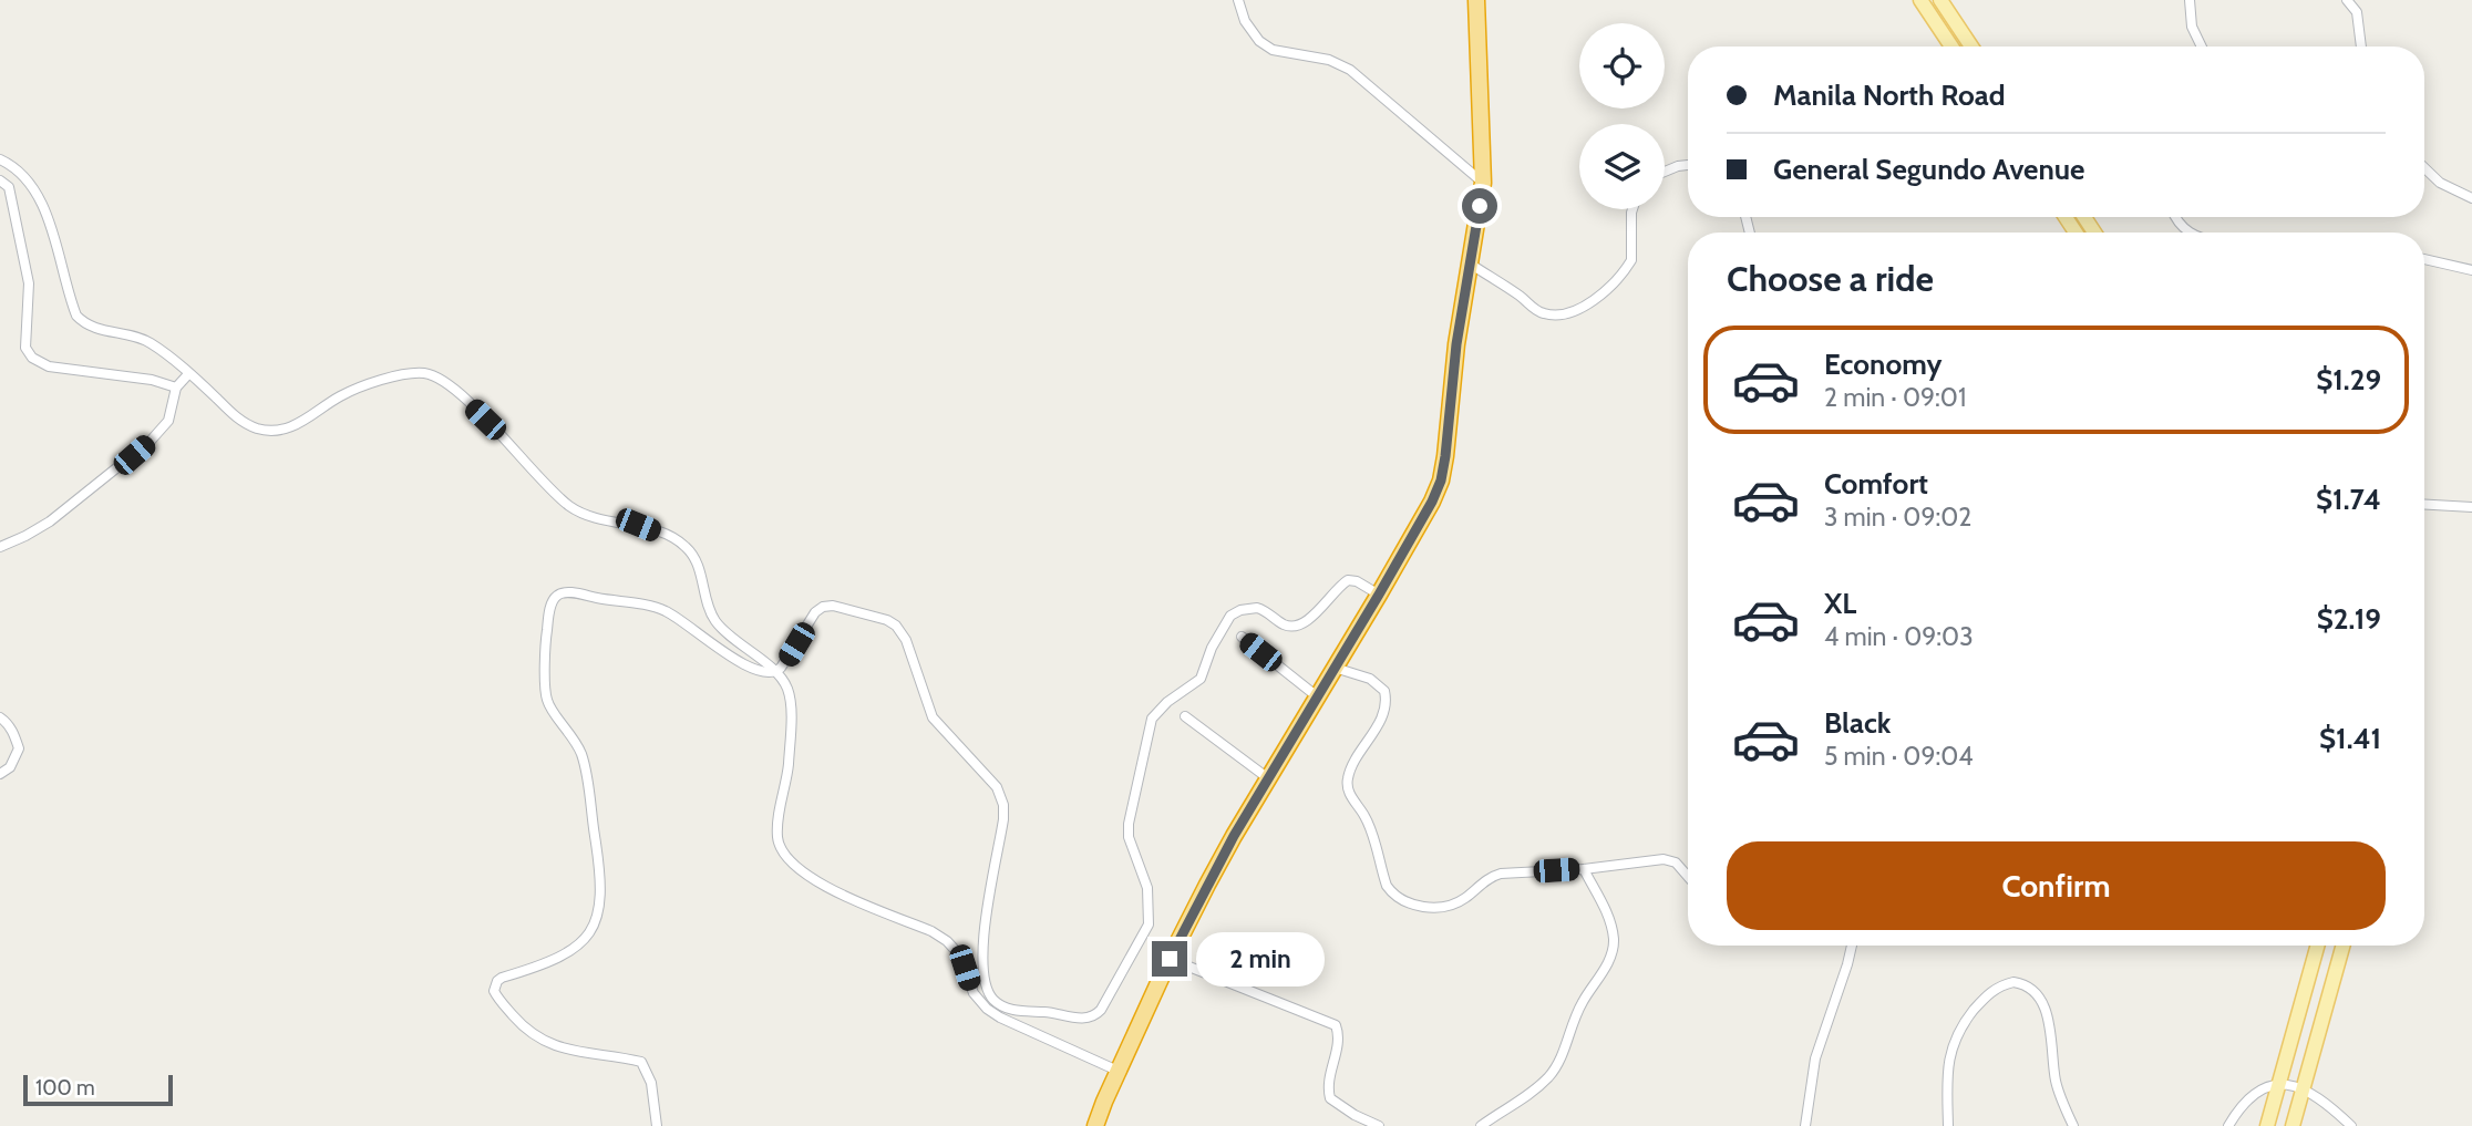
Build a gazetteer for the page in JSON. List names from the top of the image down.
{
  "scale_bar": "100 m",
  "page": {
    "banner": ["Manila North Road", "General Segundo Avenue"],
    "heading": "Choose a ride",
    "list": [
      {
        "name": "Economy",
        "note": "2 min · 09:01",
        "value": "$1.29"
      },
      {
        "name": "Comfort",
        "note": "3 min · 09:02",
        "value": "$1.74"
      },
      {
        "name": "XL",
        "note": "4 min · 09:03",
        "value": "$2.19"
      },
      {
        "name": "Black",
        "note": "5 min · 09:04",
        "value": "$1.41"
      }
    ],
    "buttons": "Confirm",
    "bubble": "2 min",
    "scale": "100 m"
  }
}
